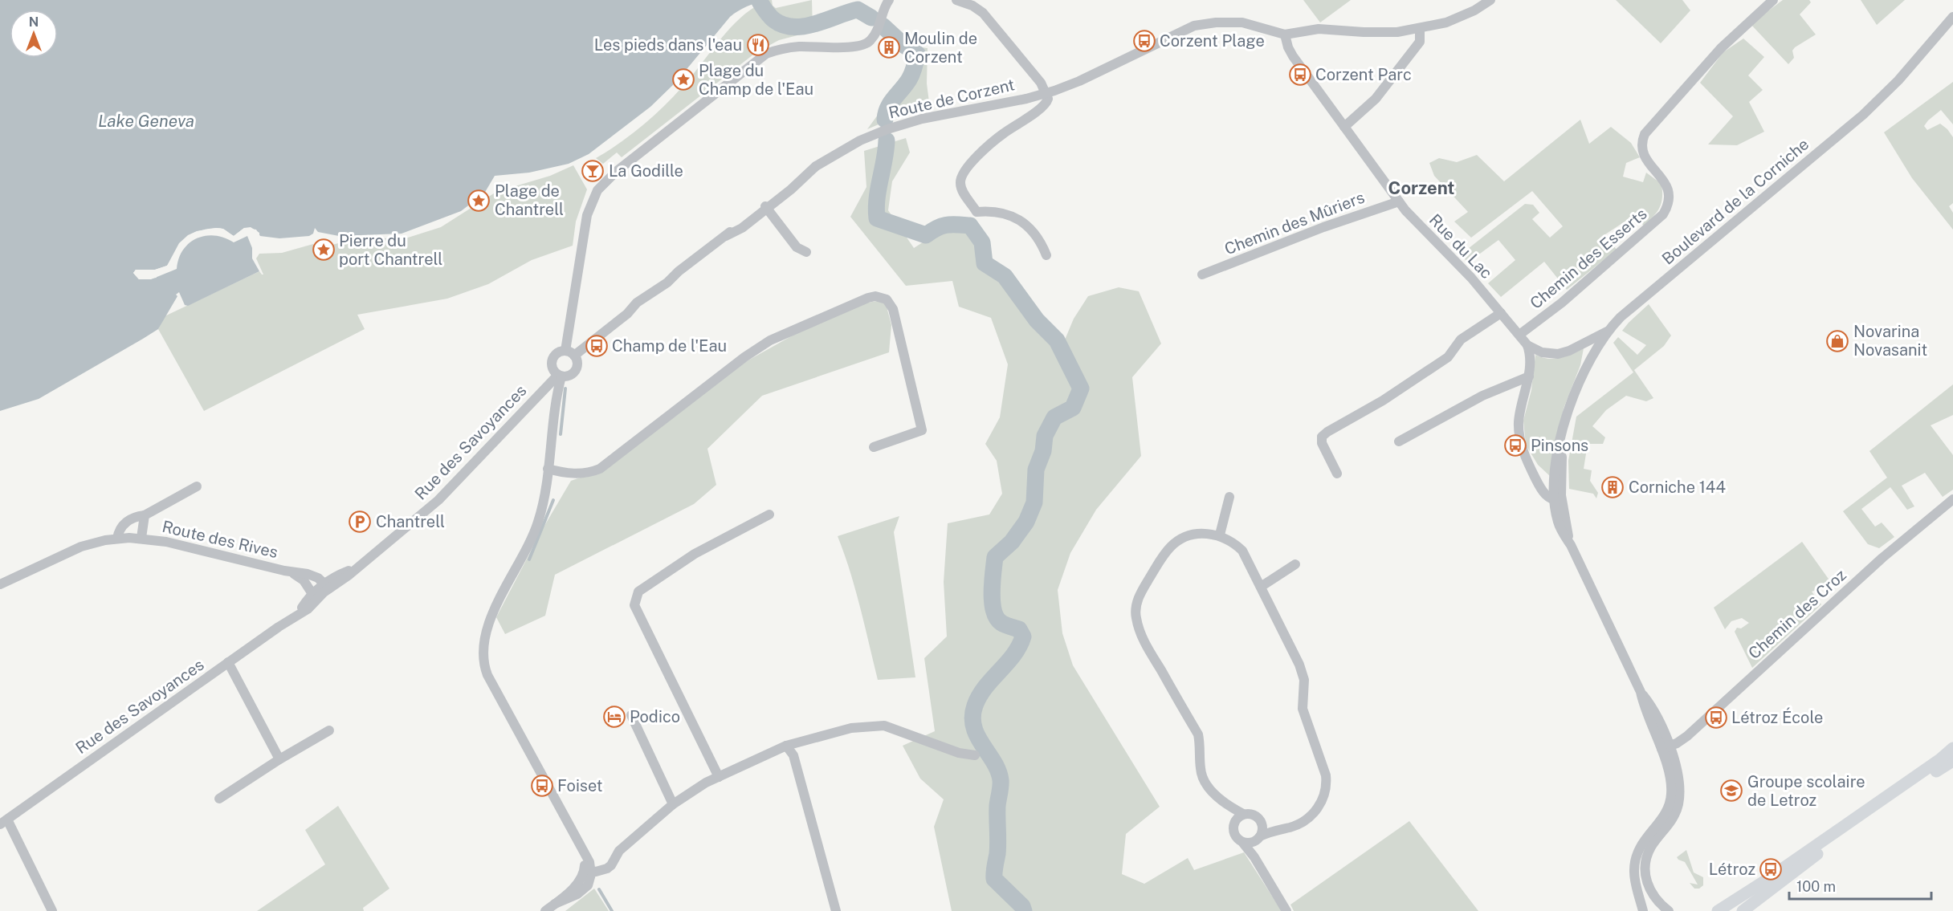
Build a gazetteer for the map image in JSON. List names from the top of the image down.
{
  "streets": {
    "street": [
      "Route de Corzent",
      "Boulevard de la Corniche",
      "Chemin des Mûriers",
      "Rue du Lac",
      "Chemin des Esserts",
      "Rue des Savoyances",
      "Route des Rives",
      "Chemin des Croz"
    ]
  },
  "crossings": [
    ["Route de Corzent", "Rue des Savoyances"],
    ["Boulevard de la Corniche", "Chemin des Croz"],
    ["Chemin des Mûriers", "Rue du Lac"],
    ["Rue du Lac", "Chemin des Esserts"],
    ["Rue des Savoyances", "Route des Rives"]
  ],
  "districts": ["Corzent"],
  "water": ["Lake Geneva"],
  "places": {
    "bus stop": [
      "Corzent Plage",
      "Corzent Parc",
      "Champ de l'Eau",
      "Pinsons",
      "Létroz École",
      "Foiset",
      "Létroz"
    ],
    "restaurant": ["Les pieds dans l'eau"],
    "building": ["Moulin de Corzent", "Corniche 144"],
    "place": ["Plage du Champ de l'Eau", "Plage de Chantrell", "Pierre du port Chantrell"],
    "bar": ["La Godille"],
    "shop": ["Novarina Novasanit"],
    "parking": ["Chantrell"],
    "hotel": ["Podico"],
    "school or university": ["Groupe scolaire de Letroz"]
  },
  "scale_bar": "100 m",
  "north": "top"
}
